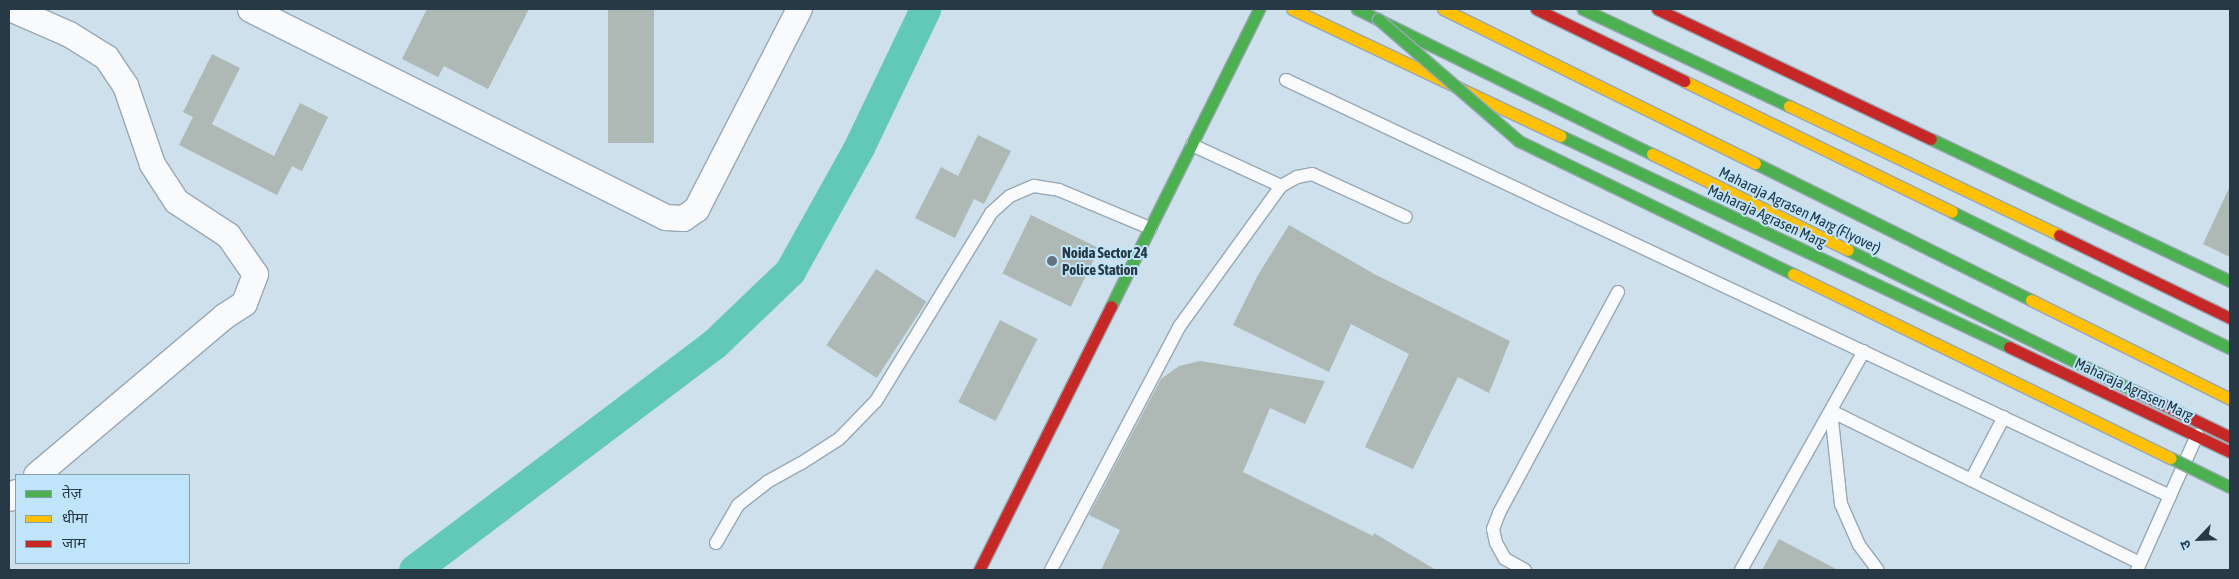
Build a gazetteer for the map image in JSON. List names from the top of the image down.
{
  "streets": {
    "main road": ["Maharaja Agrasen Marg (Flyover)", "Maharaja Agrasen Marg"]
  },
  "places": ["Noida Sector 24 Police Station"],
  "legend": ["तेज़", "धीमा", "जाम"],
  "north": "bottom left"
}
